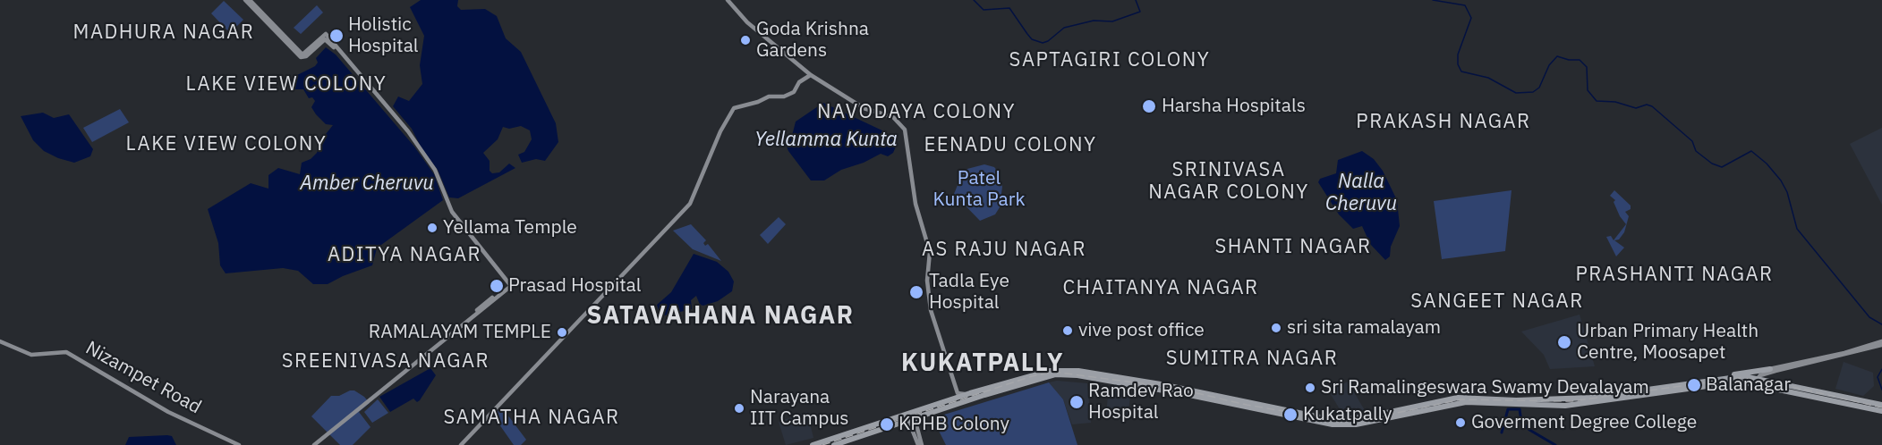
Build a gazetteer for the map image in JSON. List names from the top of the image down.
{
  "streets": {
    "main road": ["Nizampet Road"]
  },
  "districts": [
    "MADHURA NAGAR",
    "SAPTAGIRI COLONY",
    "LAKE VIEW COLONY",
    "NAVODAYA COLONY",
    "PRAKASH NAGAR",
    "LAKE VIEW COLONY",
    "EENADU COLONY",
    "SRINIVASA NAGAR COLONY",
    "SHANTI NAGAR",
    "AS RAJU NAGAR",
    "ADITYA NAGAR",
    "PRASHANTI NAGAR",
    "CHAITANYA NAGAR",
    "SANGEET NAGAR",
    "SATAVAHANA NAGAR",
    "SUMITRA NAGAR",
    "SREENIVASA NAGAR",
    "KUKATPALLY",
    "SAMATHA NAGAR"
  ],
  "water": ["Yellamma Kunta", "Nalla Cheruvu", "Amber Cheruvu"],
  "parks": ["Patel Kunta Park"],
  "places": [
    "Holistic Hospital",
    "Goda Krishna Gardens",
    "Harsha Hospitals",
    "Yellama Temple",
    "Prasad Hospital",
    "Tadla Eye Hospital",
    "sri sita ramalayam",
    "vive post office",
    "RAMALAYAM TEMPLE",
    "Urban Primary Health Centre, Moosapet",
    "Balanagar",
    "Sri Ramalingeswara Swamy Devalayam",
    "Ramdev Rao Hospital",
    "Narayana IIT Campus",
    "Kukatpally",
    "Goverment Degree College",
    "KPHB Colony"
  ]
}
